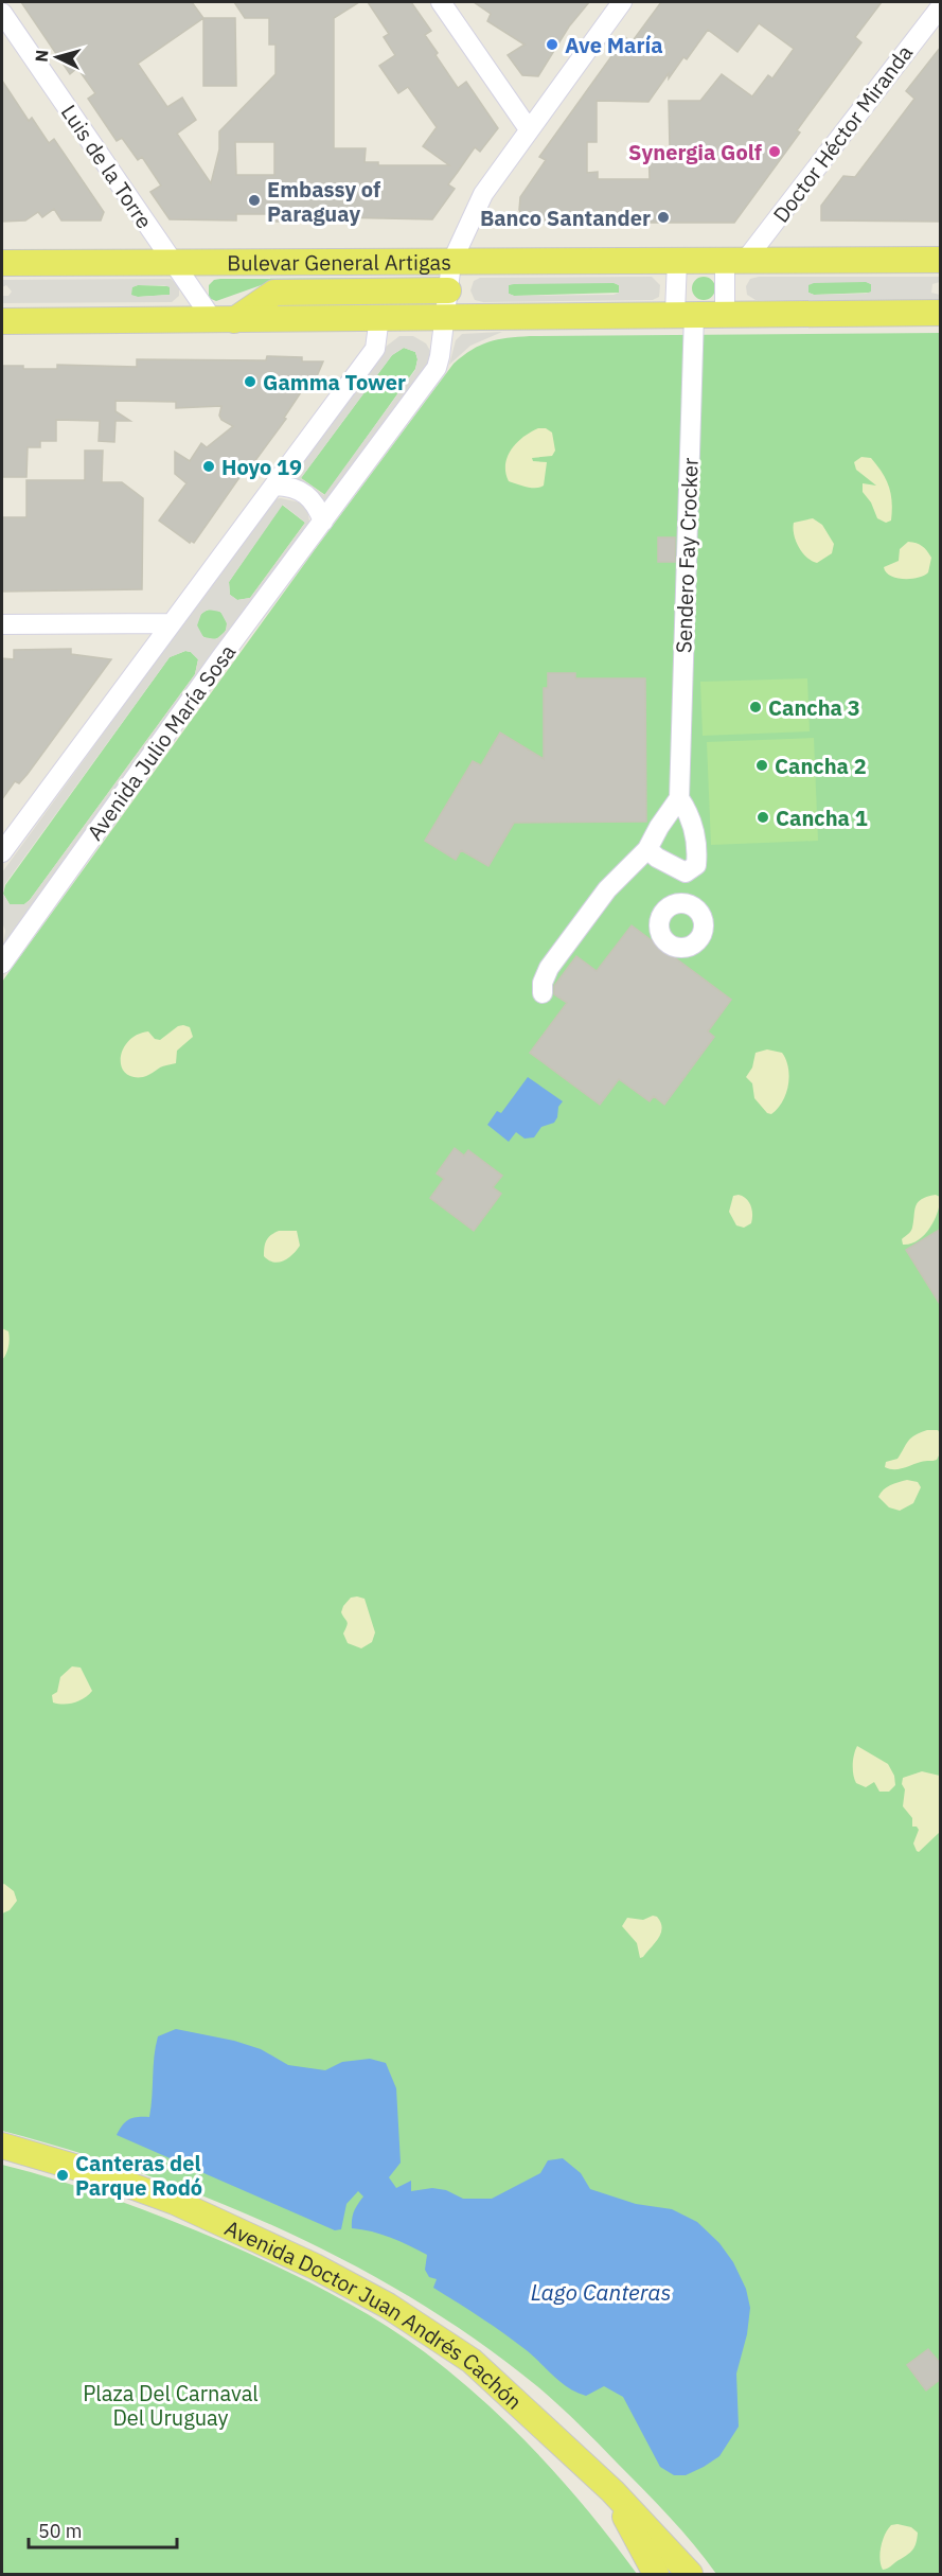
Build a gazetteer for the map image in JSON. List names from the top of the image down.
{
  "streets": {
    "main road": ["Bulevar General Artigas", "Avenida Doctor Juan Andrés Cachón"],
    "street": [
      "Doctor Héctor Miranda",
      "Luis de la Torre",
      "Sendero Fay Crocker",
      "Avenida Julio María Sosa"
    ]
  },
  "crossings": [
    ["Doctor Héctor Miranda", "Bulevar General Artigas"],
    ["Luis de la Torre", "Bulevar General Artigas"],
    ["Bulevar General Artigas", "Avenida Julio María Sosa"]
  ],
  "water": ["Lago Canteras"],
  "parks": ["Plaza Del Carnaval Del Uruguay"],
  "places": [
    "Ave María",
    "Synergia Golf",
    "Embassy of Paraguay",
    "Banco Santander",
    "Gamma Tower",
    "Hoyo 19",
    "Cancha 3",
    "Cancha 2",
    "Cancha 1",
    "Canteras del Parque Rodó"
  ],
  "scale_bar": "50 m",
  "north": "left"
}
